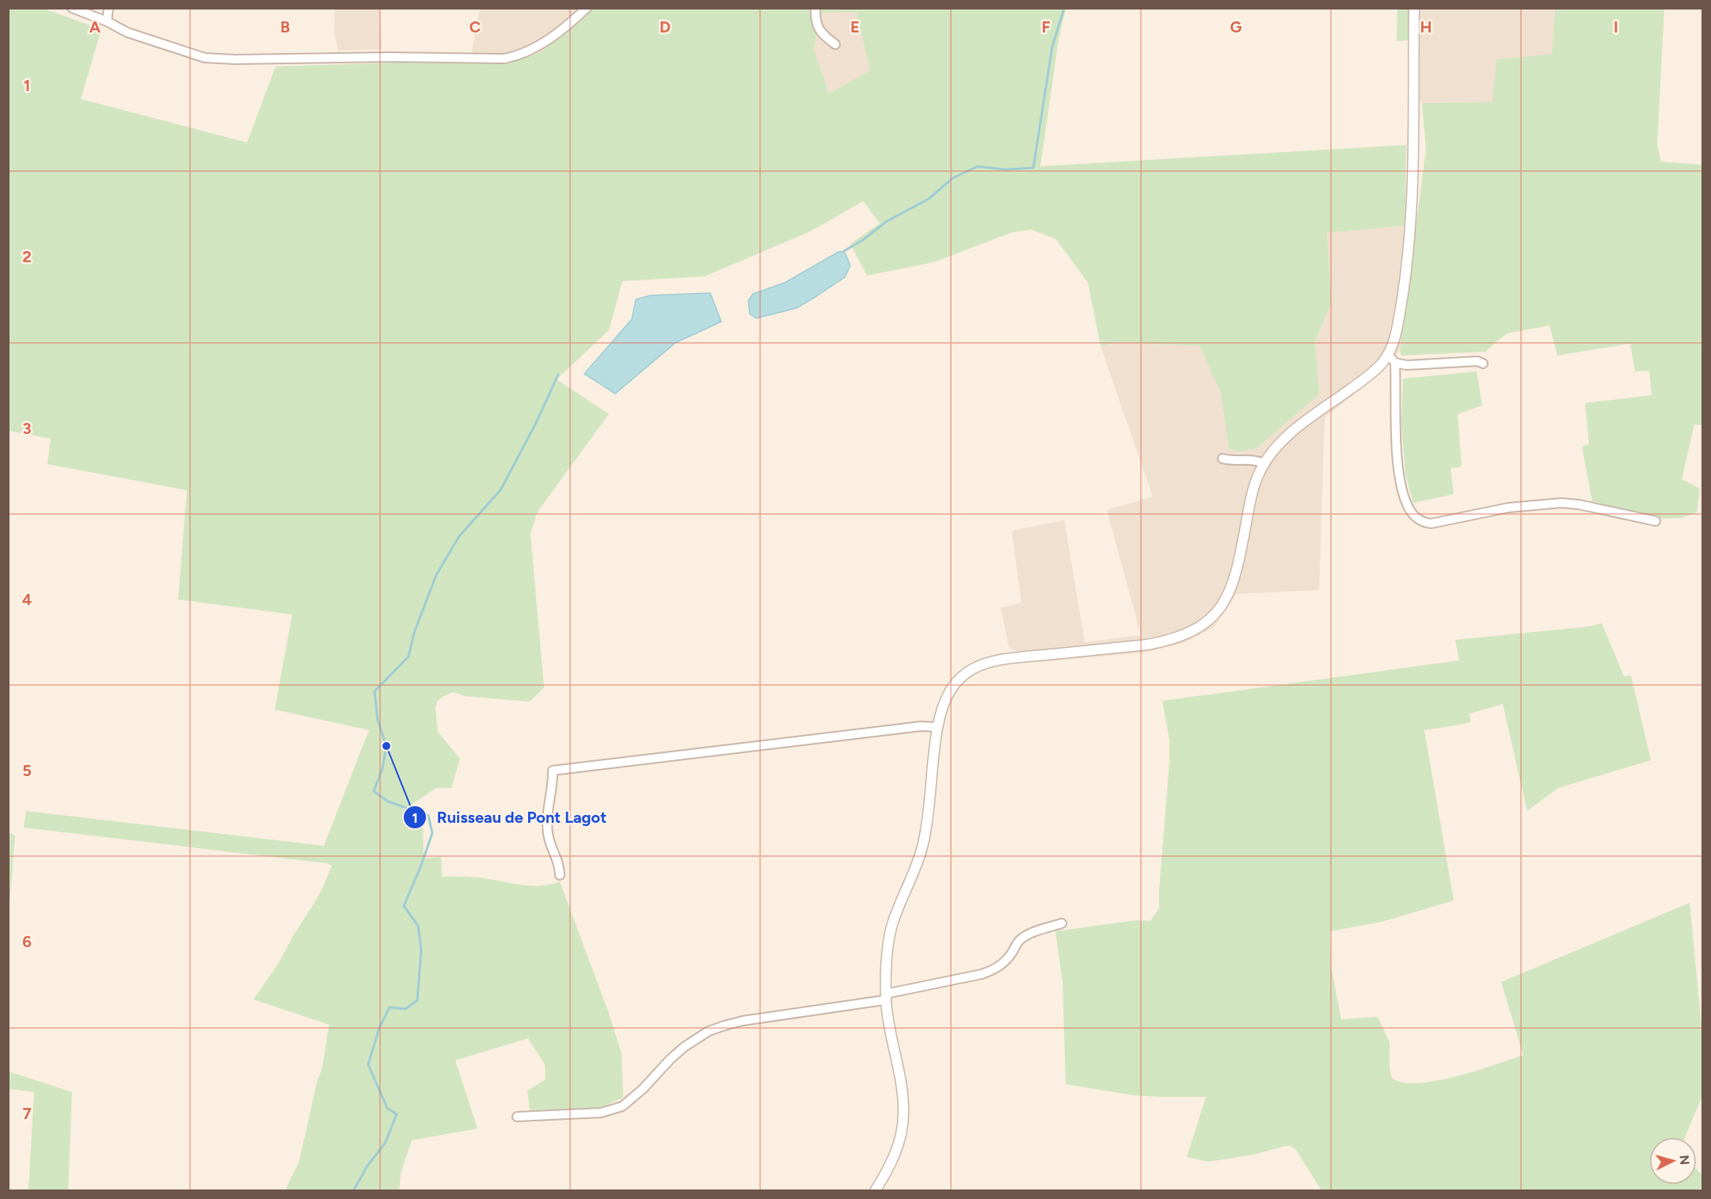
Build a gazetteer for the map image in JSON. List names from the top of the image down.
{
  "places": ["Ruisseau de Pont Lagot"],
  "north": "right",
  "grid": {
    "columns": [
      "A",
      "B",
      "C",
      "D",
      "E",
      "F",
      "G",
      "H",
      "I"
    ],
    "rows": [
      "1",
      "2",
      "3",
      "4",
      "5",
      "6",
      "7"
    ]
  }
}
